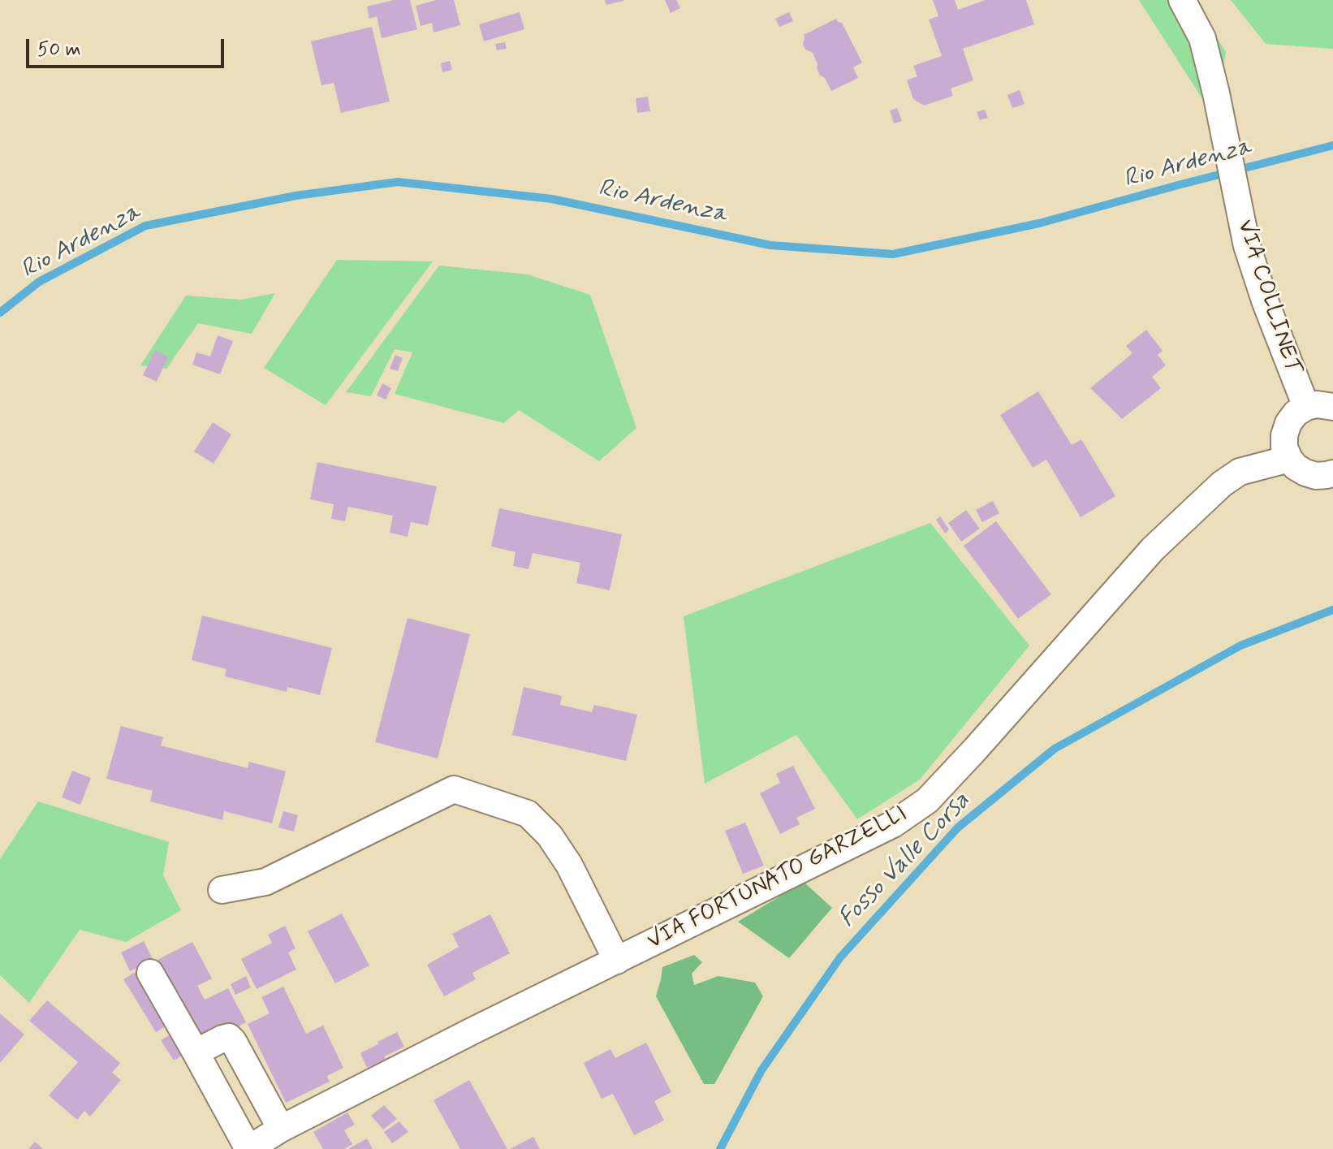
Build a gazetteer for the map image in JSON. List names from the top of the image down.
{
  "streets": {
    "street": ["VIA COLLINET", "VIA FORTUNATO GARZELLI"]
  },
  "water": ["Rio Ardenza", "Fosso Valle Corsa"],
  "scale_bar": "50 m"
}
